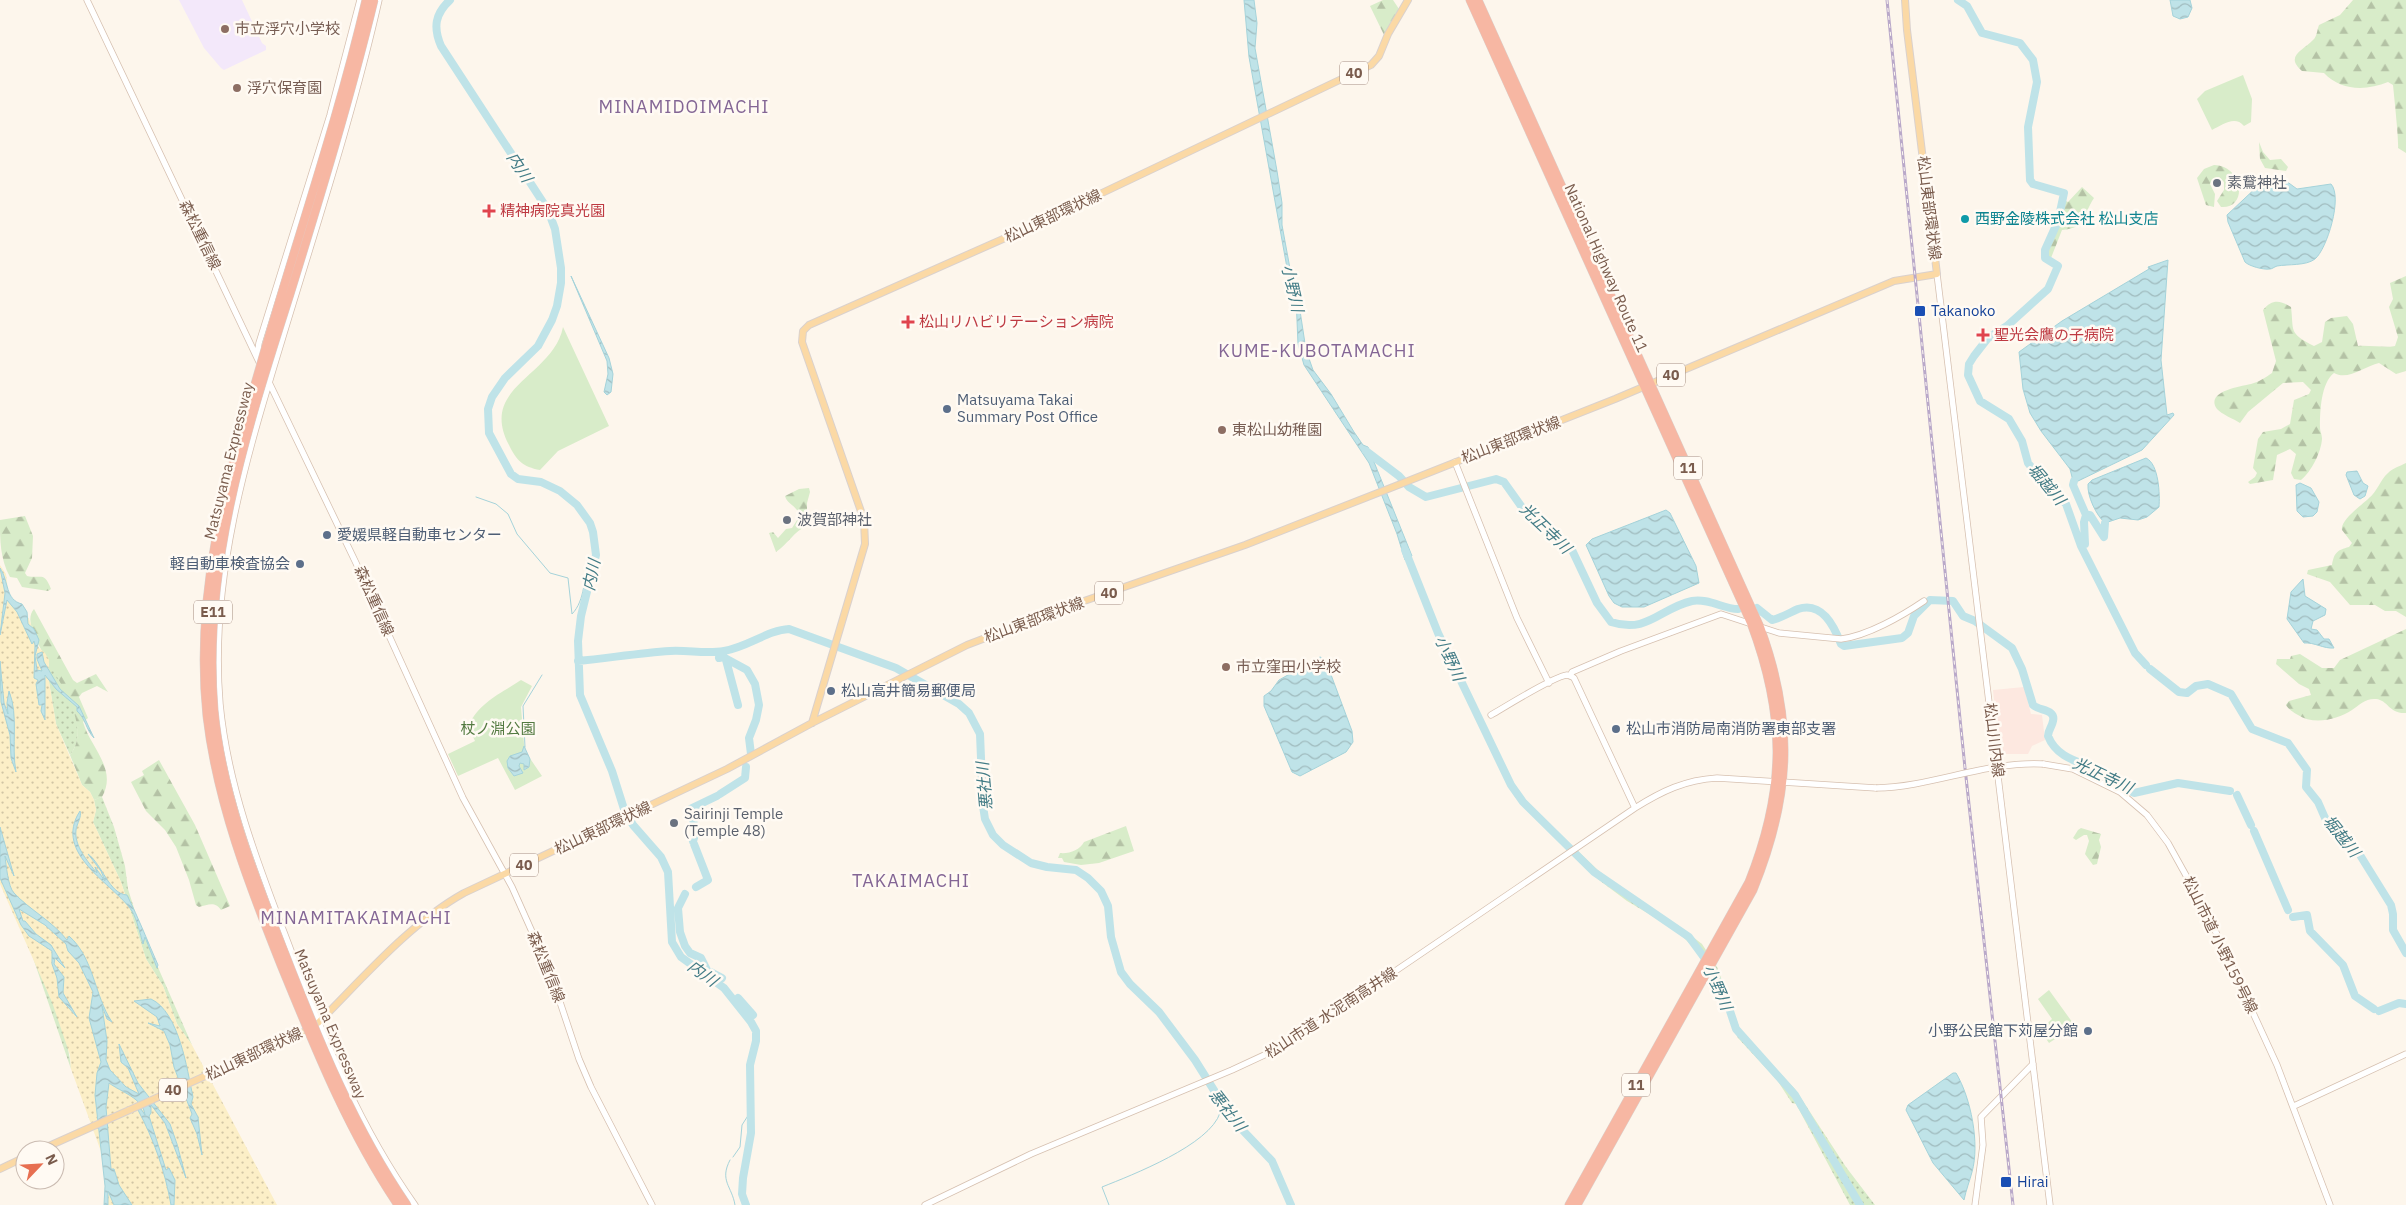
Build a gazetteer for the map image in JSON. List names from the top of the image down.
{
  "streets": {
    "highway": [
      "National Highway Route 11",
      "Matsuyama Expressway",
      "11",
      "E11"
    ],
    "main road": ["40", "松山東部環状線"],
    "street": [
      "森松重信線",
      "松山川内線",
      "松山市道 小野159号線",
      "松山市道 水泥南高井線"
    ]
  },
  "crossings": [
    ["松山東部環状線", "森松重信線"],
    ["松山東部環状線", "National Highway Route 11"],
    ["松山東部環状線", "松山川内線"],
    ["National Highway Route 11", "松山市道 小野159号線"],
    ["National Highway Route 11", "松山市道 水泥南高井線"],
    ["松山市道 小野159号線", "松山市道 水泥南高井線"]
  ],
  "districts": [
    "MINAMIDOIMACHI",
    "KUME-KUBOTAMACHI",
    "TAKAIMACHI",
    "MINAMITAKAIMACHI"
  ],
  "water": [
    "内川",
    "小野川",
    "堀越川",
    "光正寺川",
    "悪社川"
  ],
  "parks": ["杖ノ淵公園"],
  "places": {
    "other": [
      "市立浮穴小学校",
      "浮穴保育園",
      "素鵞神社",
      "西野金陵株式会社 松山支店",
      "Matsuyama Takai Summary Post Office",
      "東松山幼稚園",
      "波賀部神社",
      "愛媛県軽自動車センター",
      "軽自動車検査協会",
      "市立窪田小学校",
      "松山高井簡易郵便局",
      "松山市消防局南消防署東部支署",
      "Sairinji Temple (Temple 48)",
      "小野公民館下苅屋分館"
    ],
    "health": ["精神病院真光園", "松山リハビリテーション病院", "聖光会鷹の子病院"],
    "transit": ["Takanoko", "Hirai"]
  },
  "north": "top right"
}
